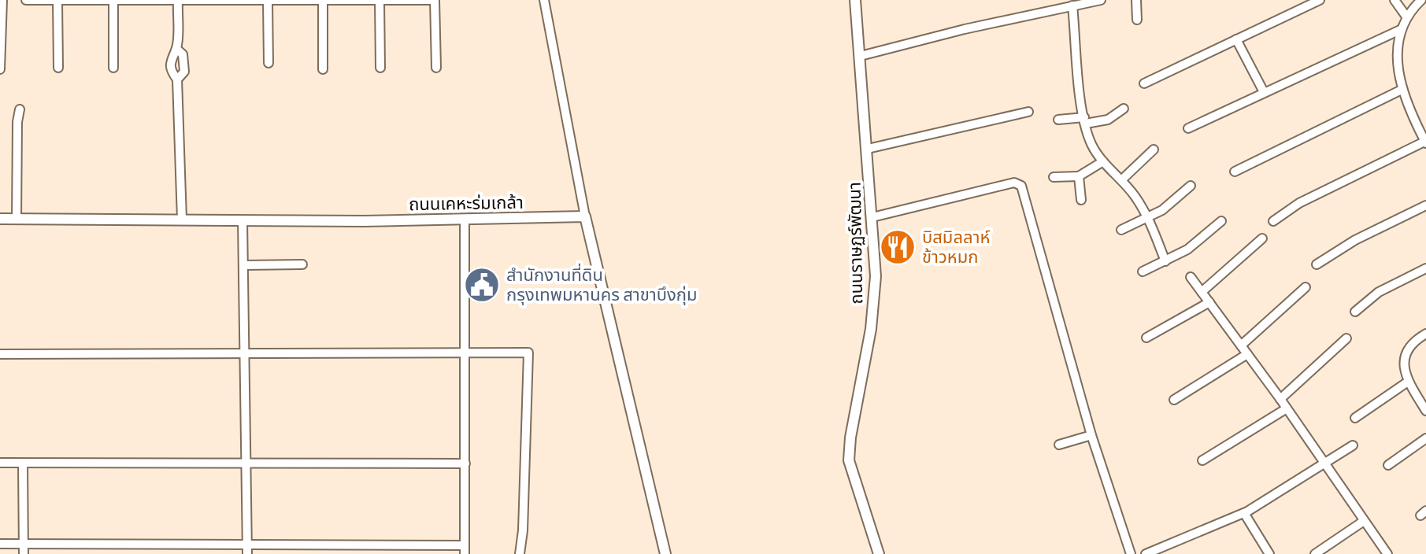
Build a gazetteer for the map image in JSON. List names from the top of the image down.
{
  "streets": {
    "street": ["ถนนเคหะร่มเกล้า", "ถนนราษฏร์พัฒนา"]
  },
  "places": {
    "restaurant": ["บิสมิลลาห์ ข้าวหมก"],
    "public building": ["สำนักงานที่ดิน กรุงเทพมหานคร สาขาบึงกุ่ม"]
  }
}
